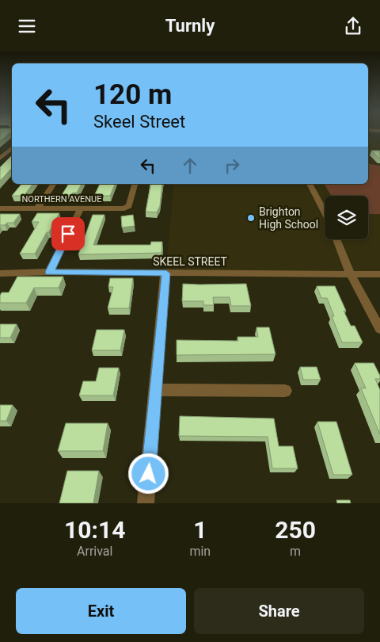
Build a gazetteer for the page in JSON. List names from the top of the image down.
{
  "streets": {
    "street": ["NORTHERN AVENUE", "SKEEL STREET"]
  },
  "places": ["Brighton High School"],
  "page": {
    "header": "Turnly",
    "turn": ["120 m", "Skeel Street"],
    "eta": [
      "10:14",
      "Arrival",
      "1",
      "min",
      "250",
      "m"
    ],
    "buttons": ["Exit", "Share"]
  }
}
